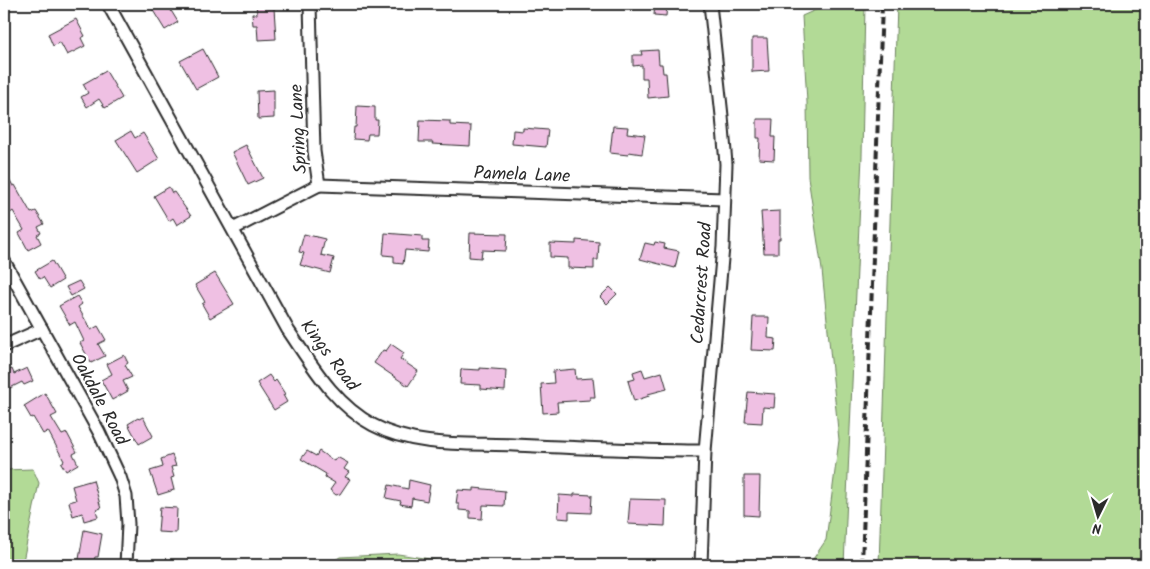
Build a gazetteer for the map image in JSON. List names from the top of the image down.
{
  "streets": {
    "street": [
      "Spring Lane",
      "Pamela Lane",
      "Cedarcrest Road",
      "Kings Road",
      "Oakdale Road"
    ]
  },
  "crossings": [
    ["Spring Lane", "Pamela Lane"],
    ["Spring Lane", "Kings Road"],
    ["Pamela Lane", "Cedarcrest Road"],
    ["Cedarcrest Road", "Kings Road"]
  ],
  "north": "bottom"
}
